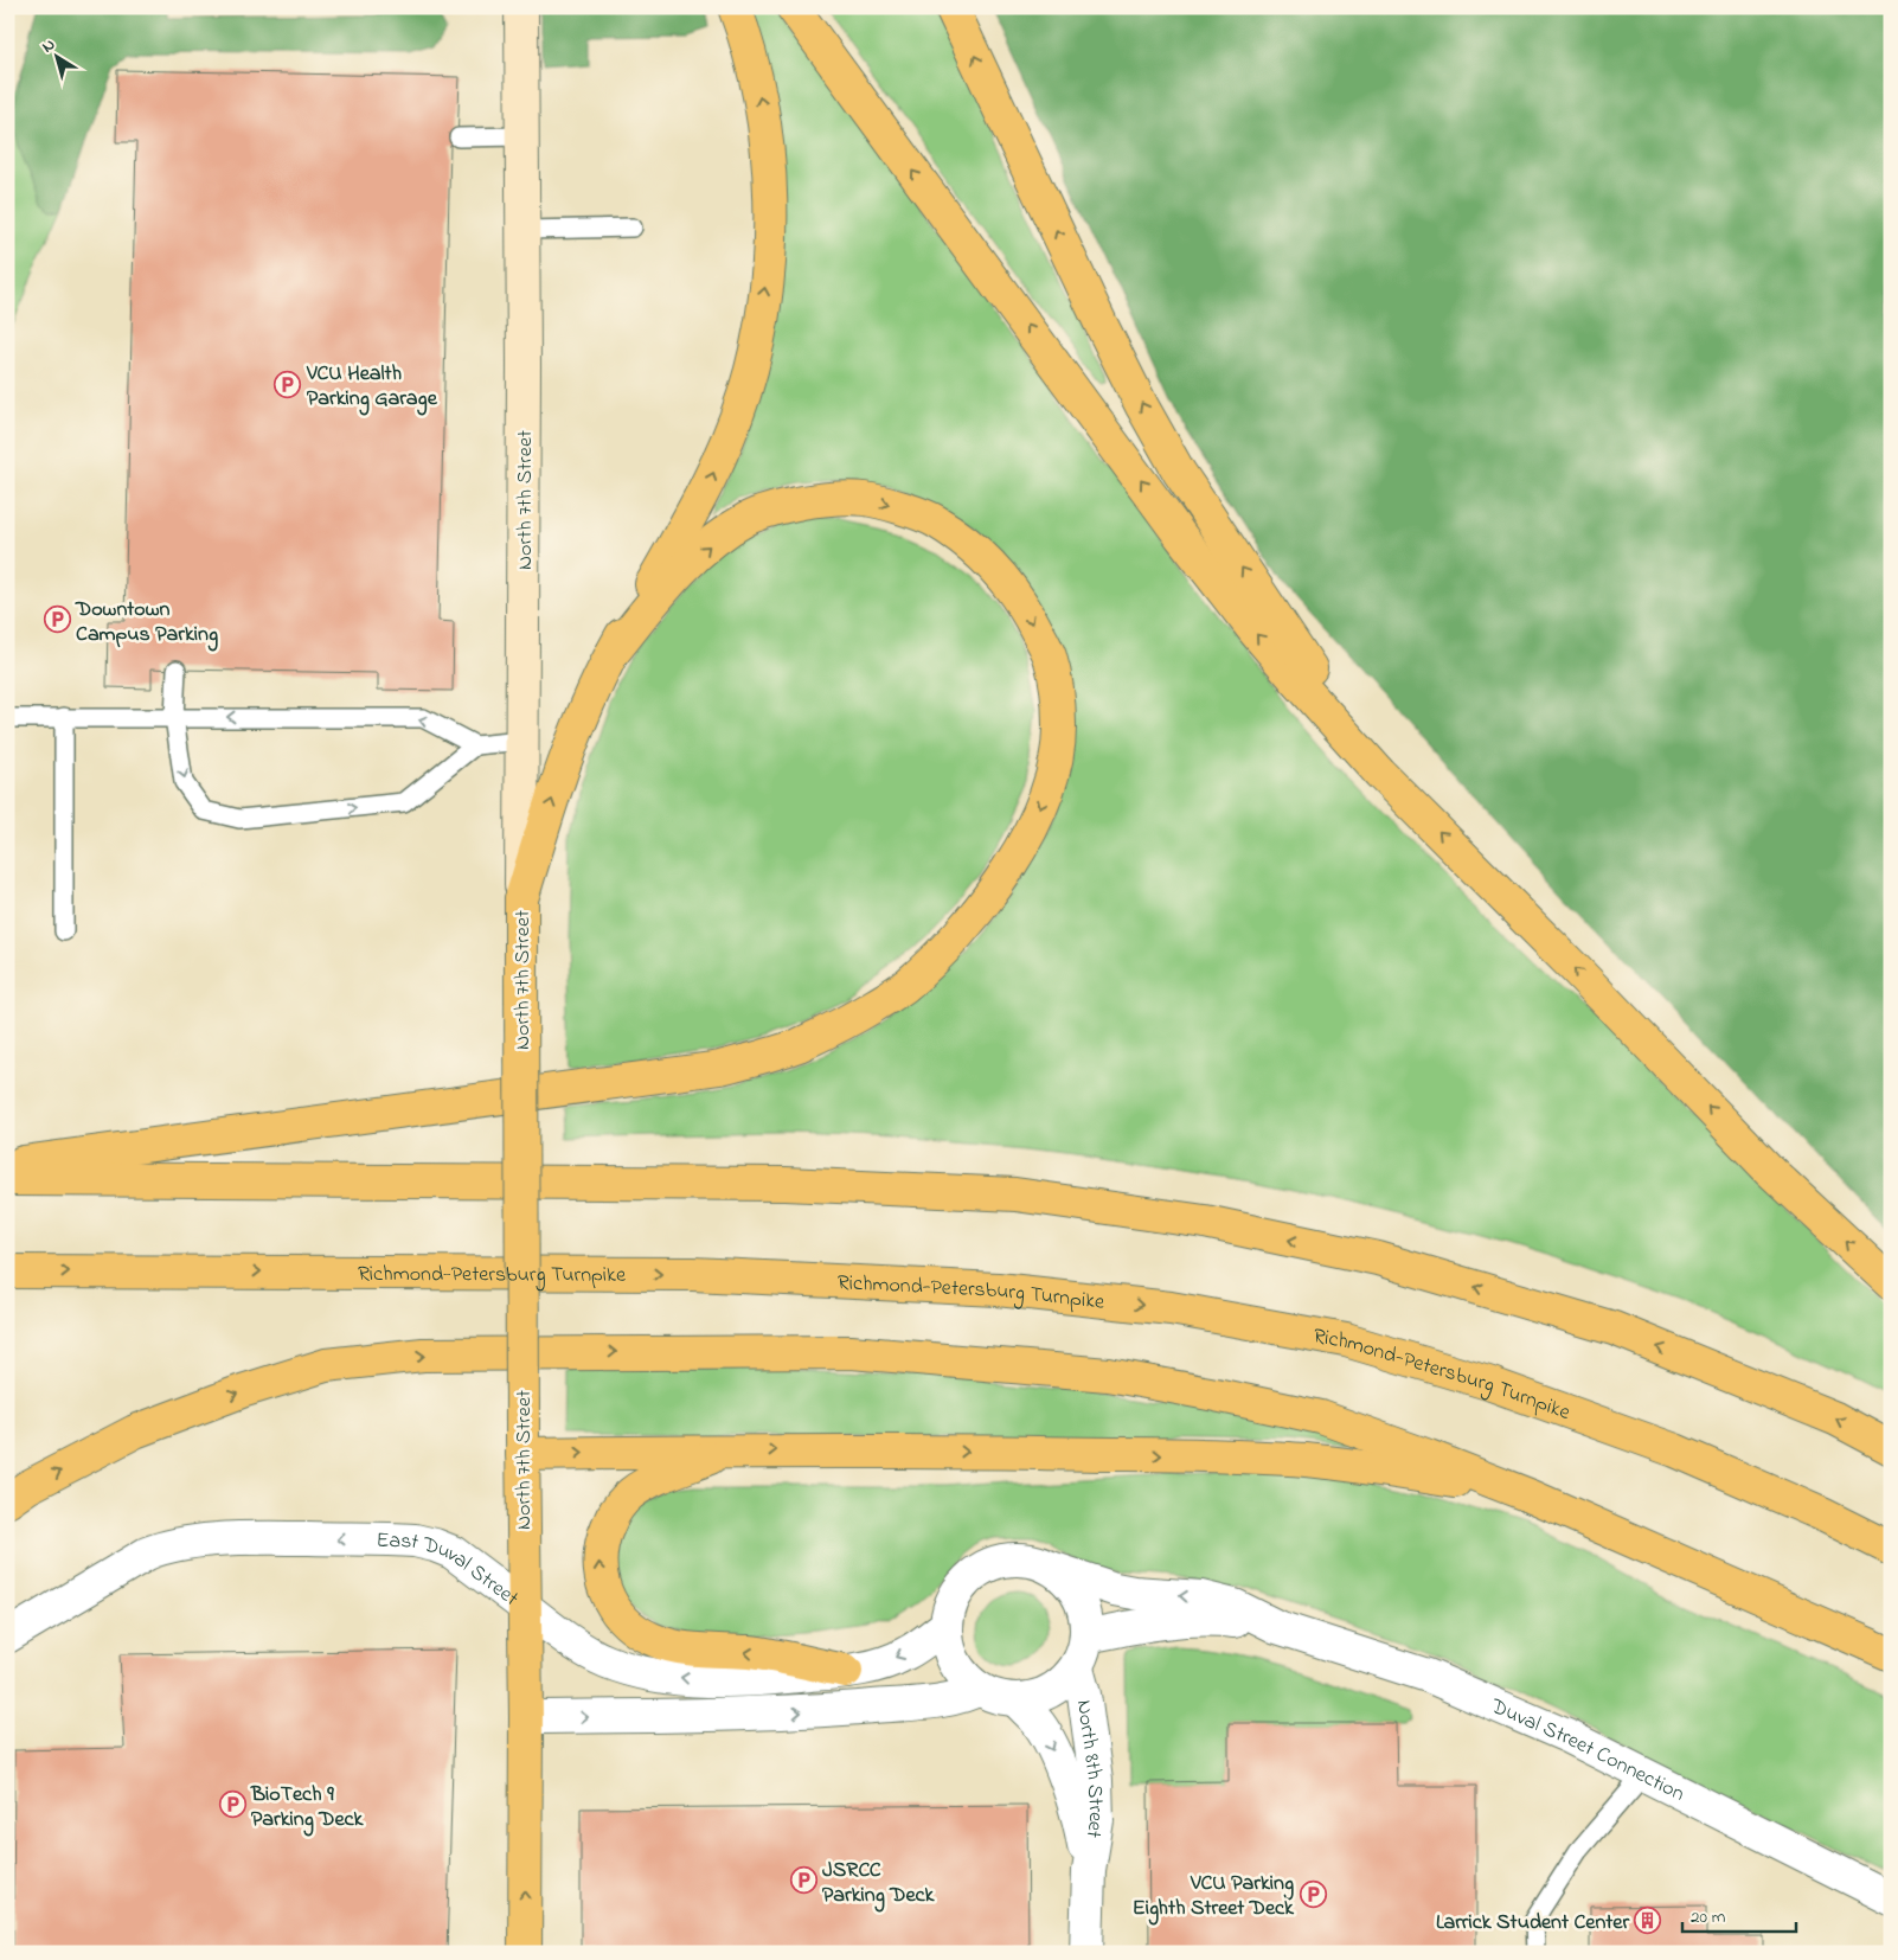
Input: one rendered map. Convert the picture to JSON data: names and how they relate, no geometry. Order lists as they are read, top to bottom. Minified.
{"streets":{"main road":["North 7th Street","Richmond-Petersburg Turnpike"],"street":["East Duval Street","Duval Street Connection","North 8th Street"]},"crossings":[["North 7th Street","East Duval Street"],["East Duval Street","Duval Street Connection"],["East Duval Street","North 8th Street"],["Duval Street Connection","North 8th Street"]],"places":{"parking":["VCU Health Parking Garage","Downtown Campus Parking","BioTech 9 Parking Deck","JSRCC Parking Deck","VCU Parking Eighth Street Deck"],"building":["Larrick Student Center"]},"scale_bar":"20 m","north":"top left"}
